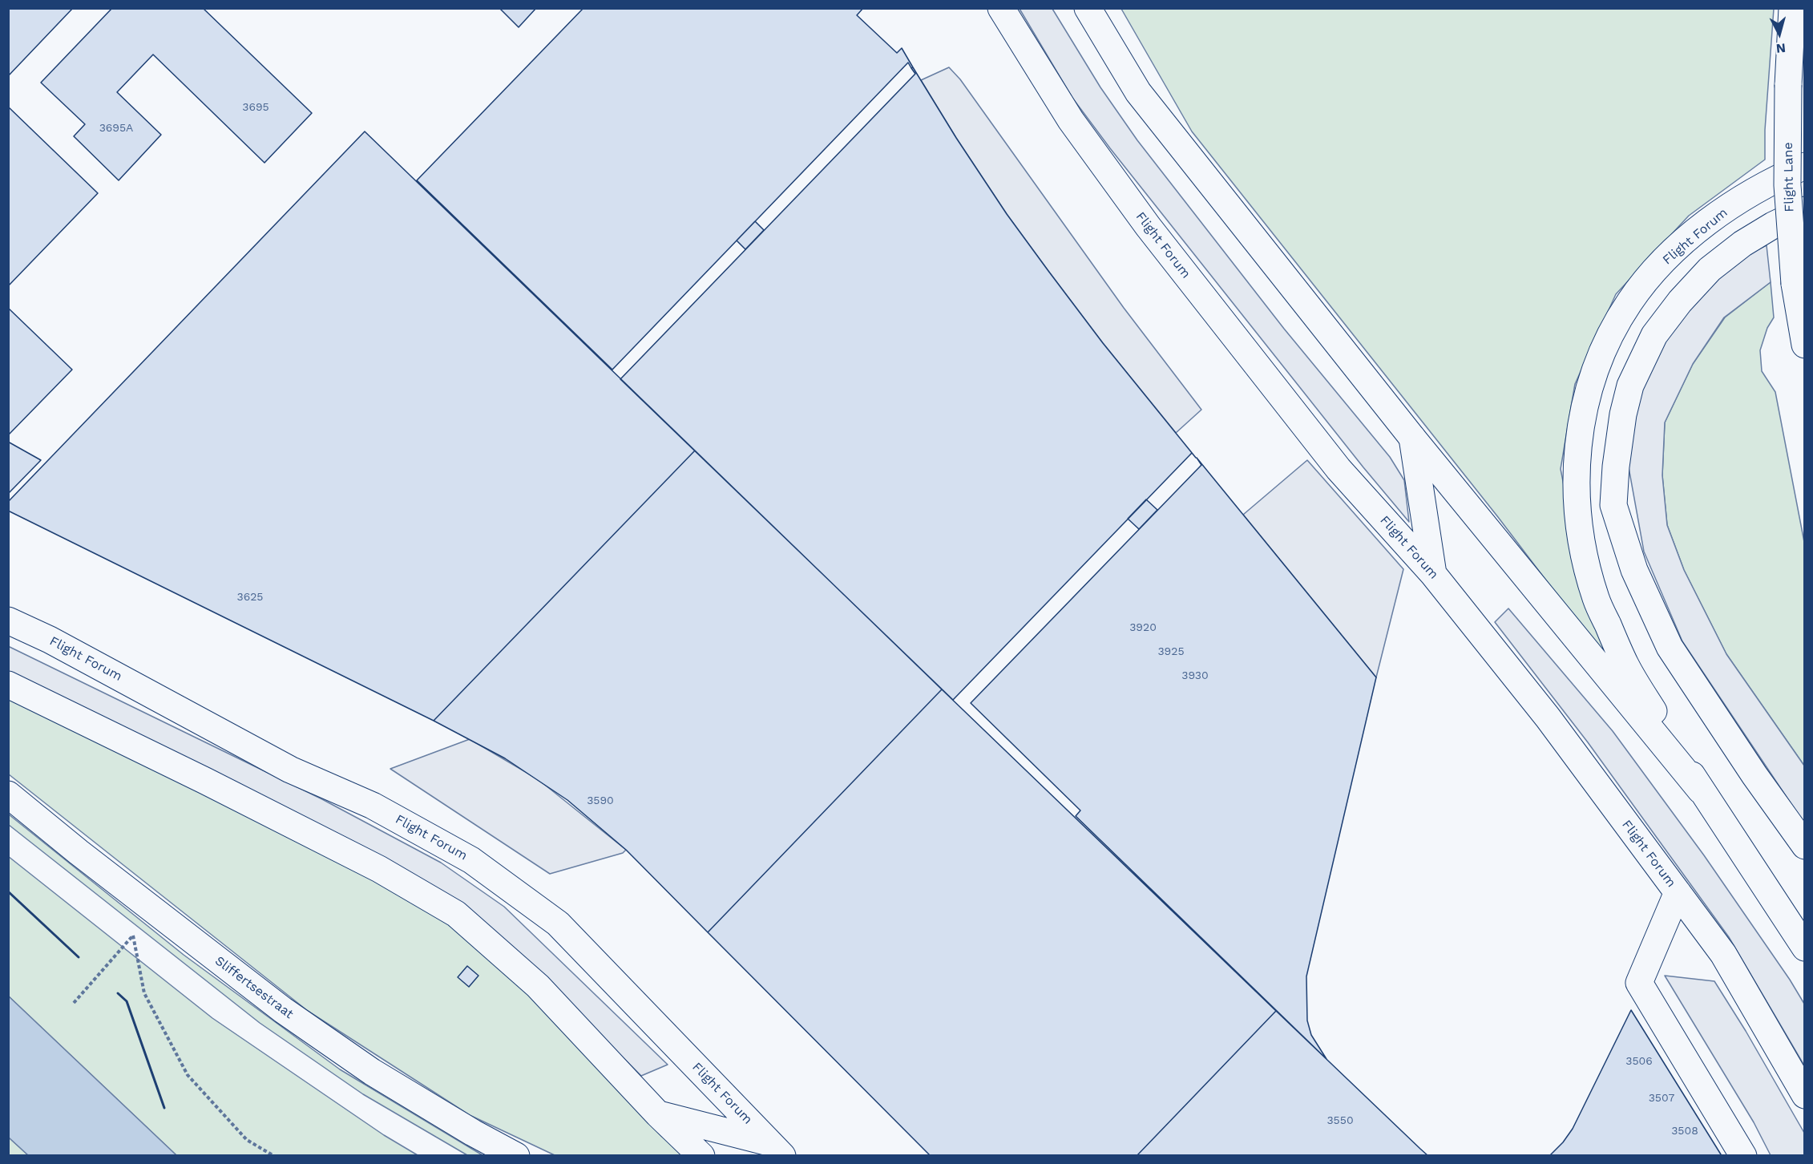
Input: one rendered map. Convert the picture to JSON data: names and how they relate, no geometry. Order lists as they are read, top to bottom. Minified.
{"streets":{"street":["Flight Lane","Flight Forum","Sliffertsestraat"]},"house_numbers":["3695","3695A","3625","3920","3925","3930","3590","3506","3507","3550","3508"],"north":"bottom"}
